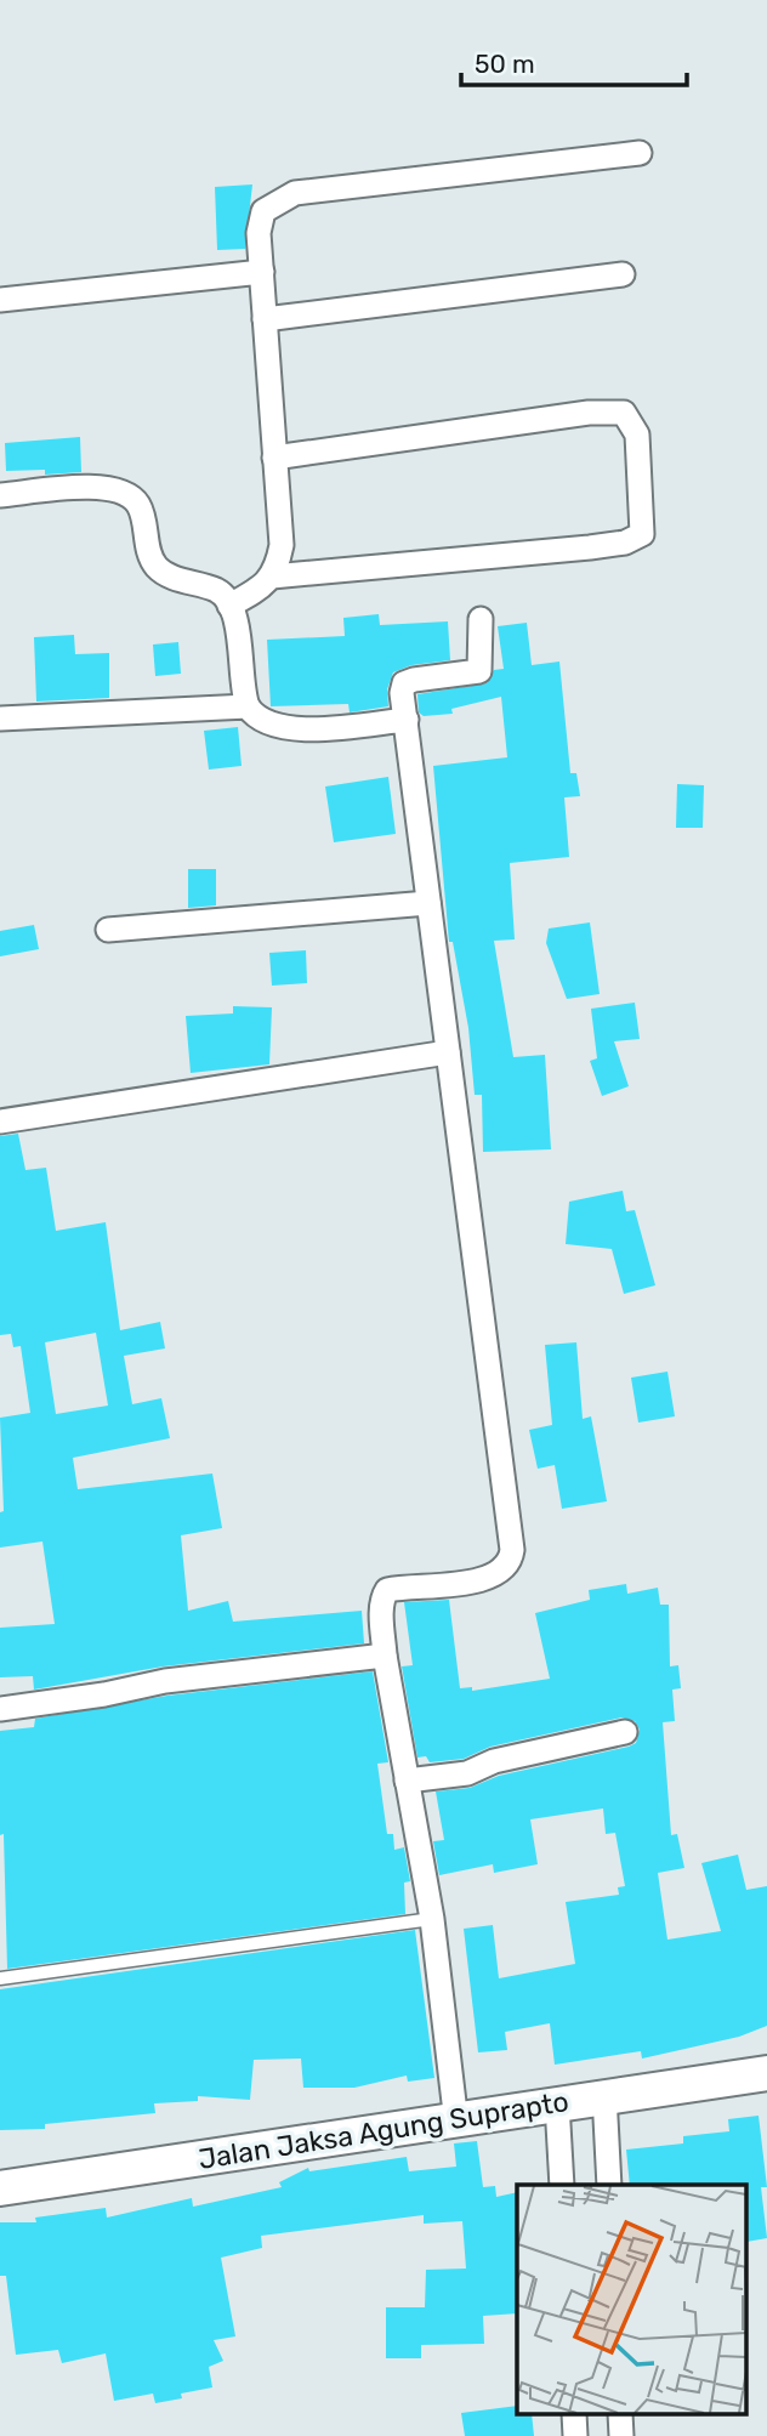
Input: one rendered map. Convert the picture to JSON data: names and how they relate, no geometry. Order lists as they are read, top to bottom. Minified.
{"streets":{"main road":["Jalan Jaksa Agung Suprapto"]},"scale_bar":"50 m"}
